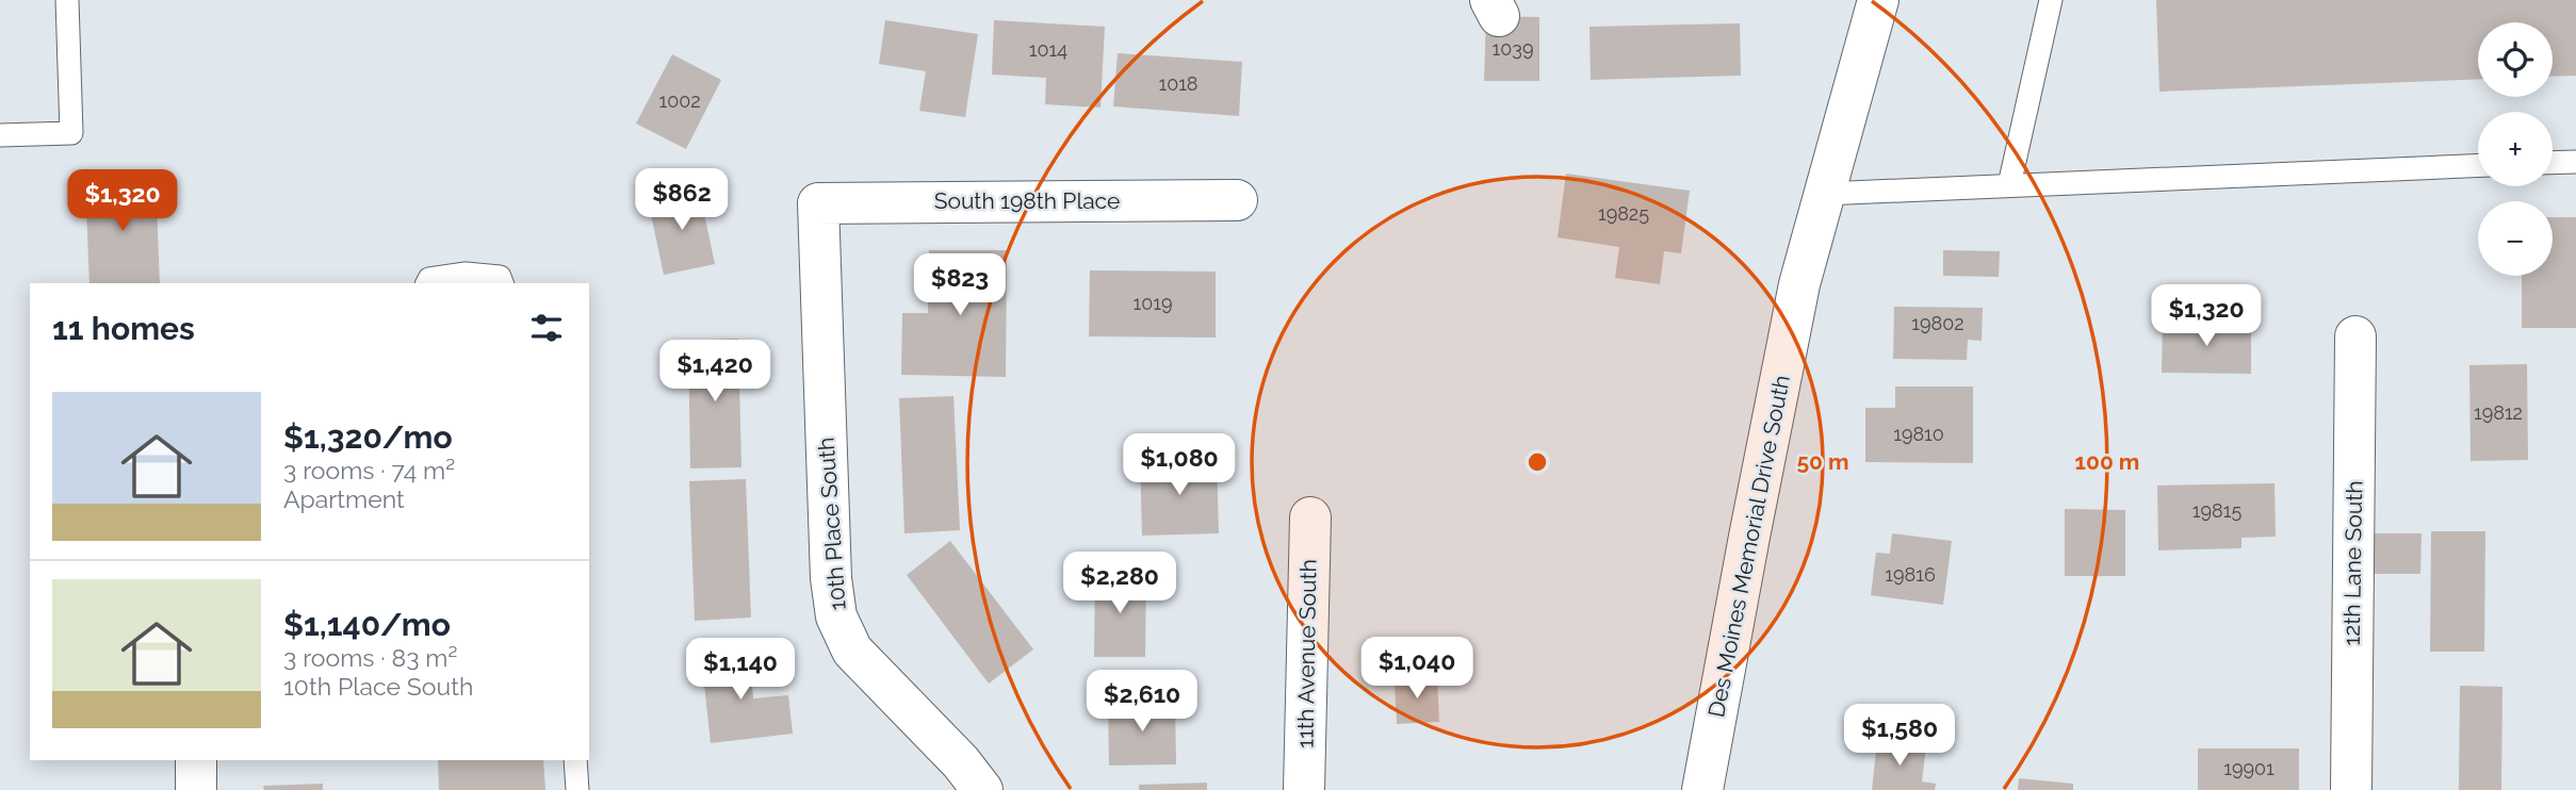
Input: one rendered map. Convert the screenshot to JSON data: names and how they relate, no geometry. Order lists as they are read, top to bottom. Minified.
{"streets":{"street":["South 198th Place","10th Place South","Des Moines Memorial Drive South","12th Lane South","11th Avenue South"]},"crossings":[["South 198th Place","10th Place South"]],"house_numbers":["1039","1014","1018","1002","19825","1019","19802","19812","19810","19815","19816","19901"],"page":{"map_buttons":["+","−"],"price":["$862","$1,320","$823","$1,320","$1,420","$1,080","$2,280","$1,040","$1,140","$2,610","$1,580"],"heading":"11 homes","list":[{"name":"$1,320/mo","note":"3 rooms · 74 m² · Apartment"},{"name":"$1,140/mo","note":"3 rooms · 83 m² · 10th Place South"}]},"rings":["50 m","100 m"]}
